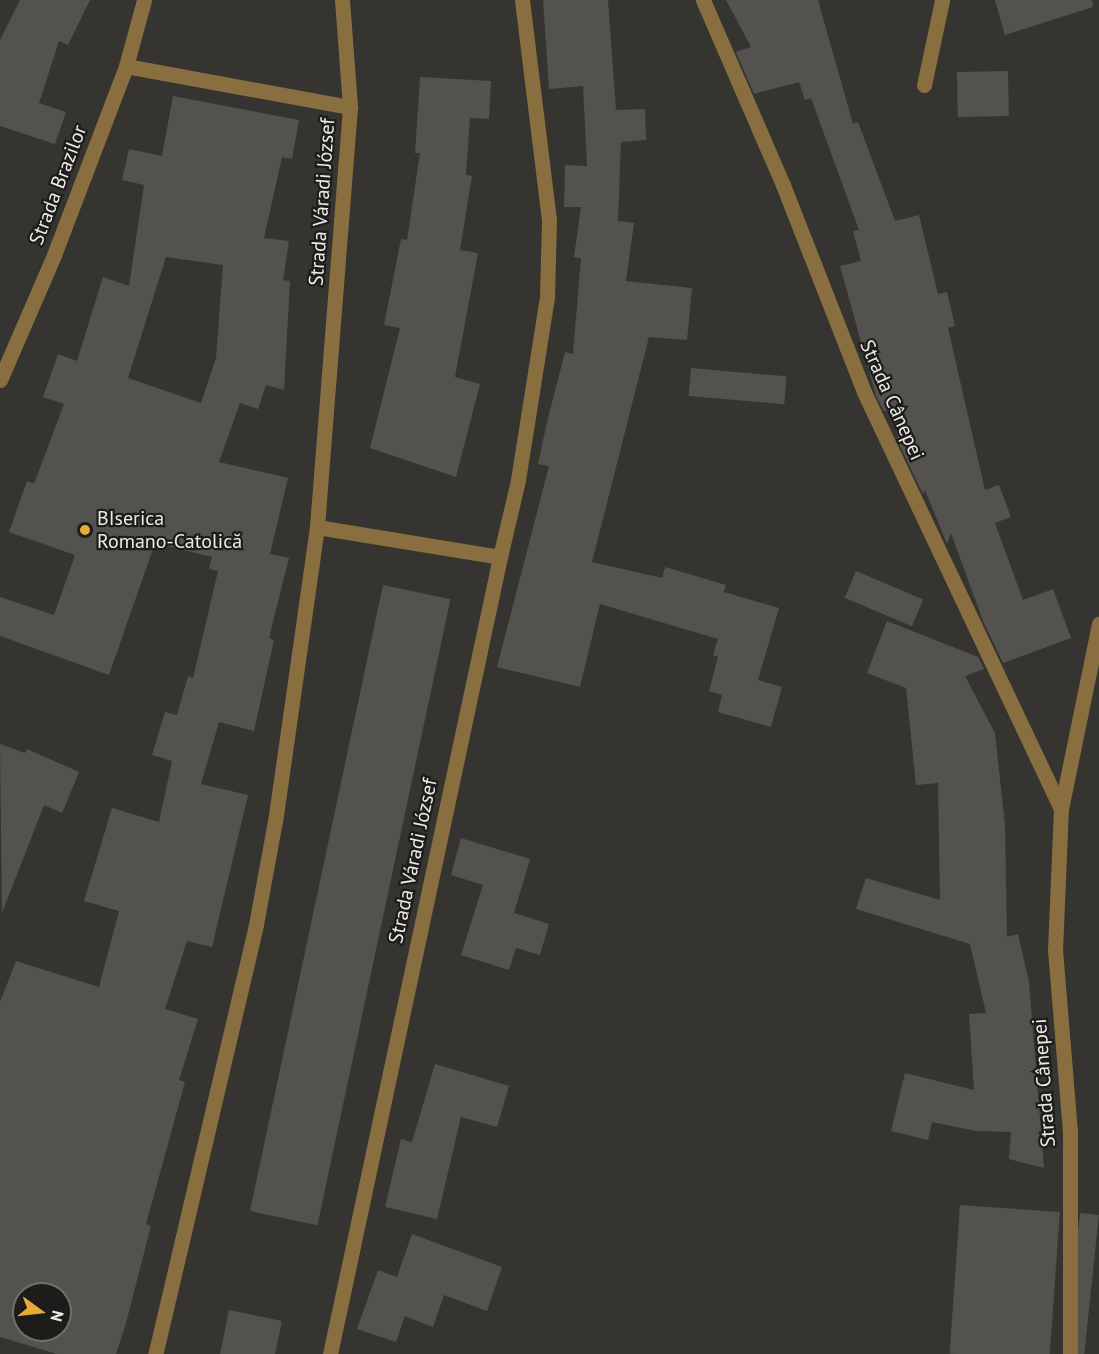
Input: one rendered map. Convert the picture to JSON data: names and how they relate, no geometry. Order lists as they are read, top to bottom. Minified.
{"streets":{"street":["Strada Brazilor","Strada Váradi József","Strada Cânepei"]},"crossings":[["Strada Brazilor","Strada Váradi József"]],"places":["BIserica Romano-Catolică"],"north":"right"}
